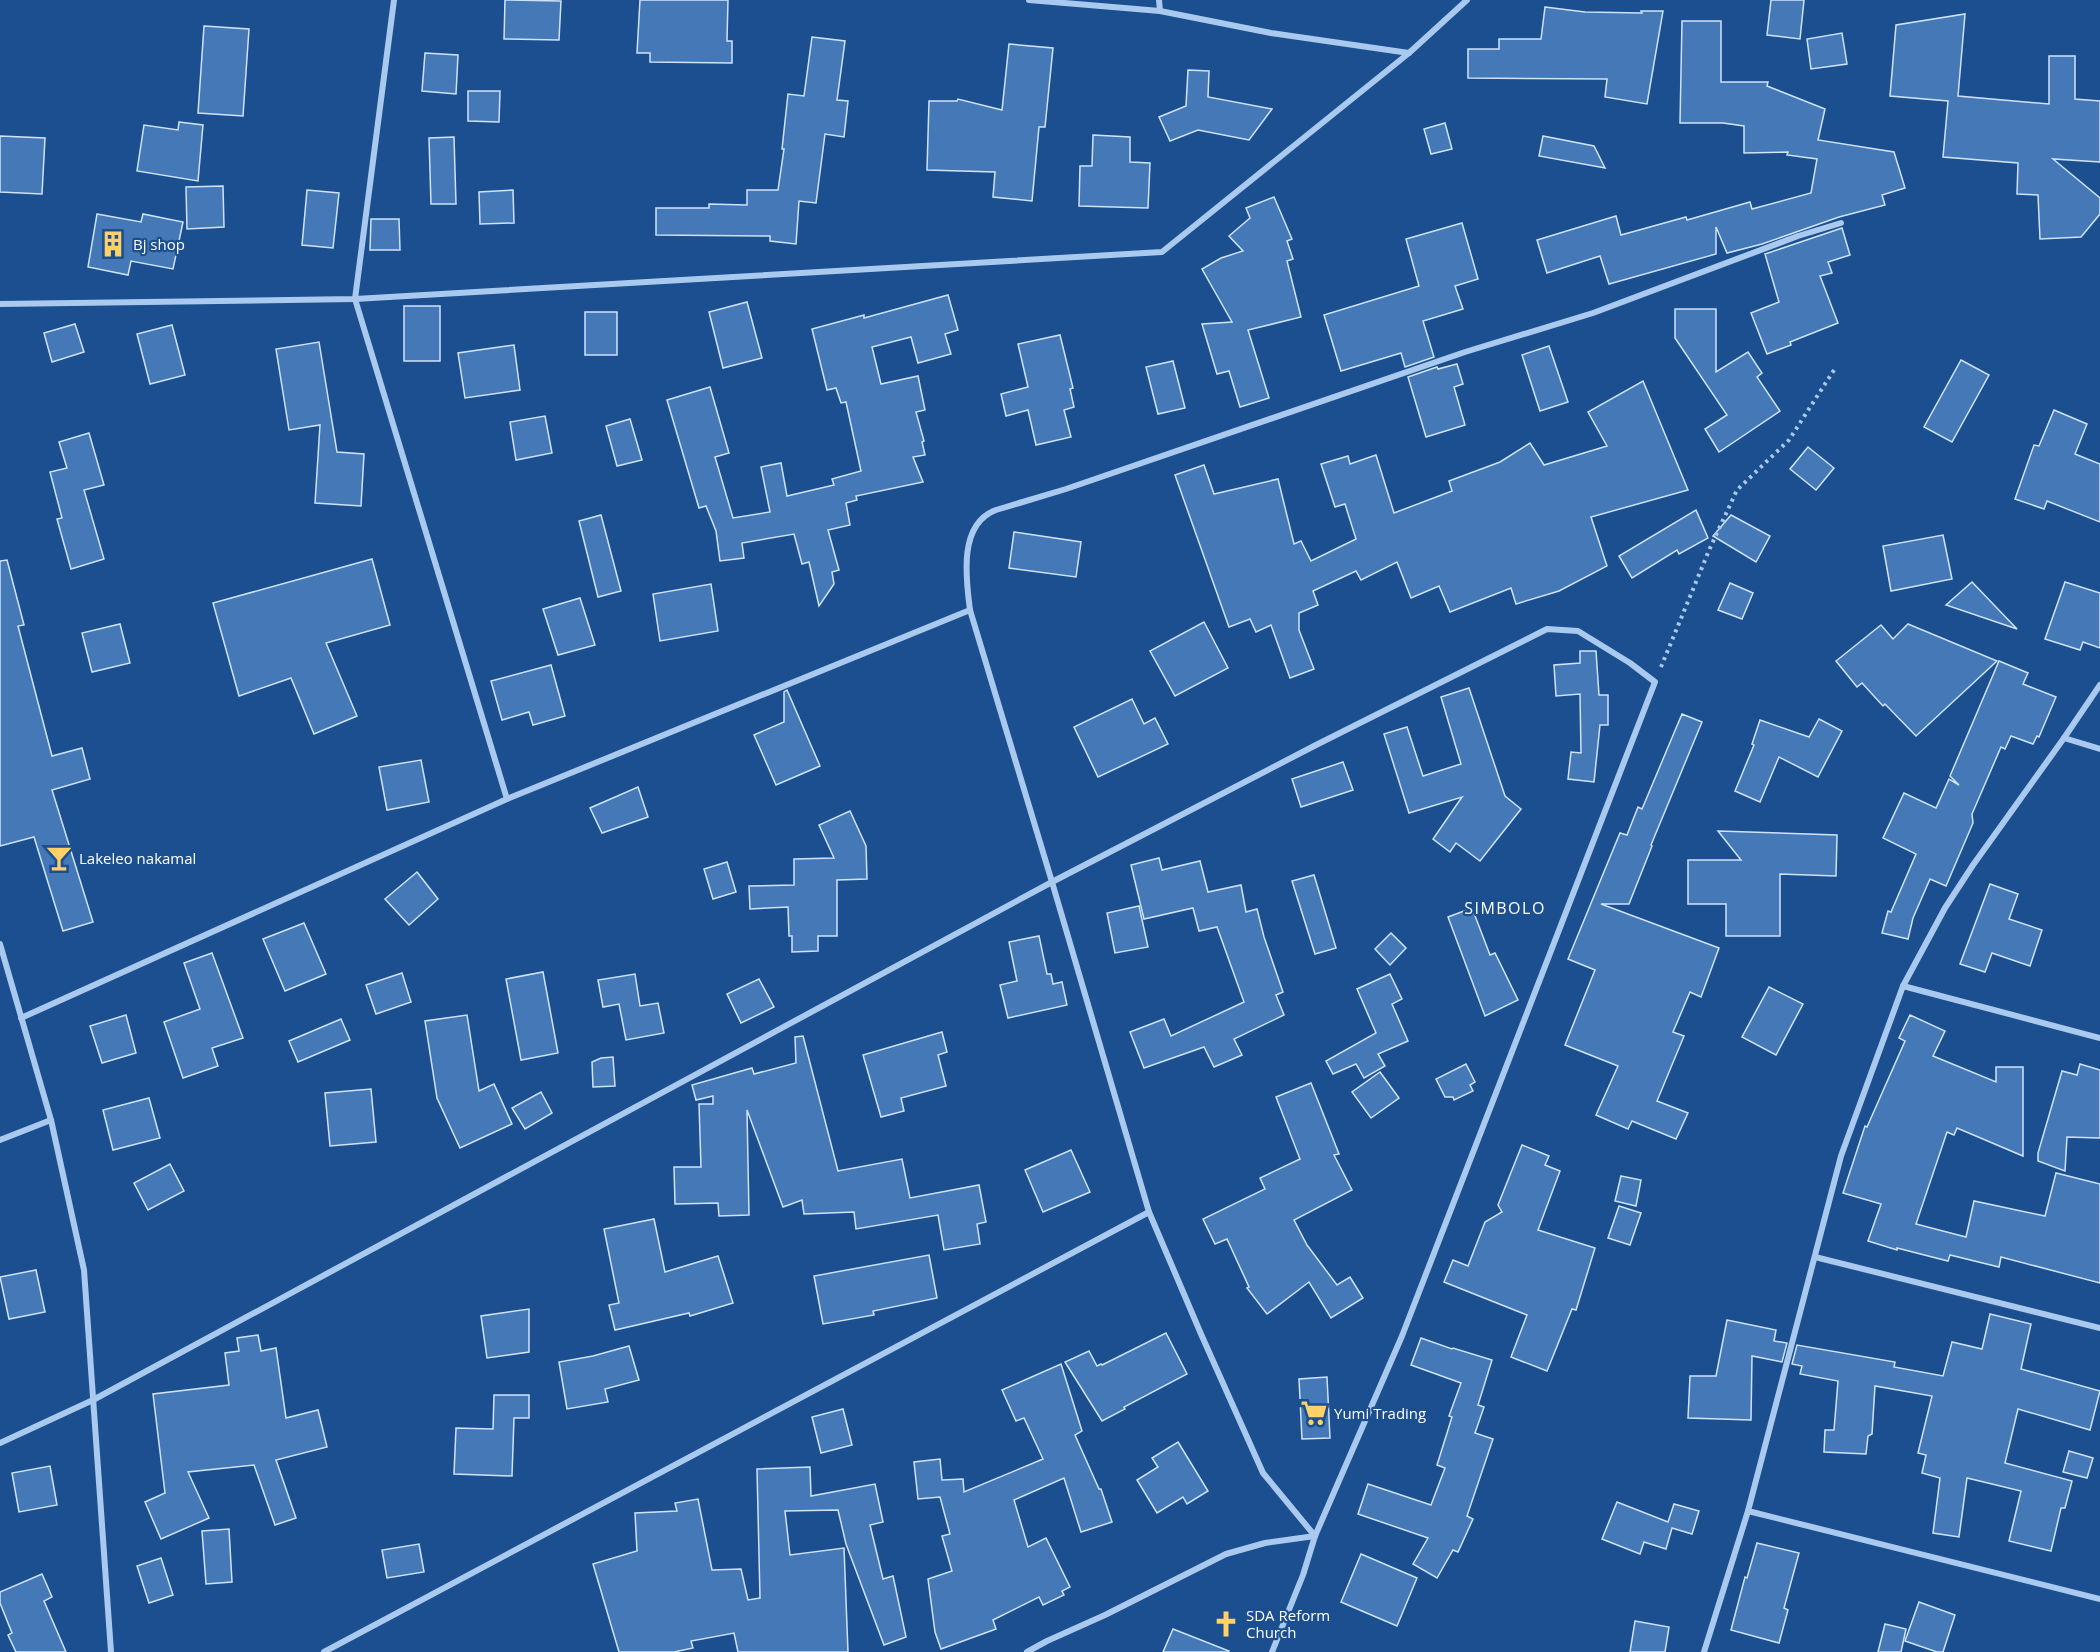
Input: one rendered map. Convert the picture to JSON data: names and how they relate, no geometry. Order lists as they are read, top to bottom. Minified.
{"districts":["SIMBOLO"],"places":{"building":["Bj shop"],"bar":["Lakeleo nakamal"],"supermarket":["Yumi Trading"],"church":["SDA Reform Church"]}}
